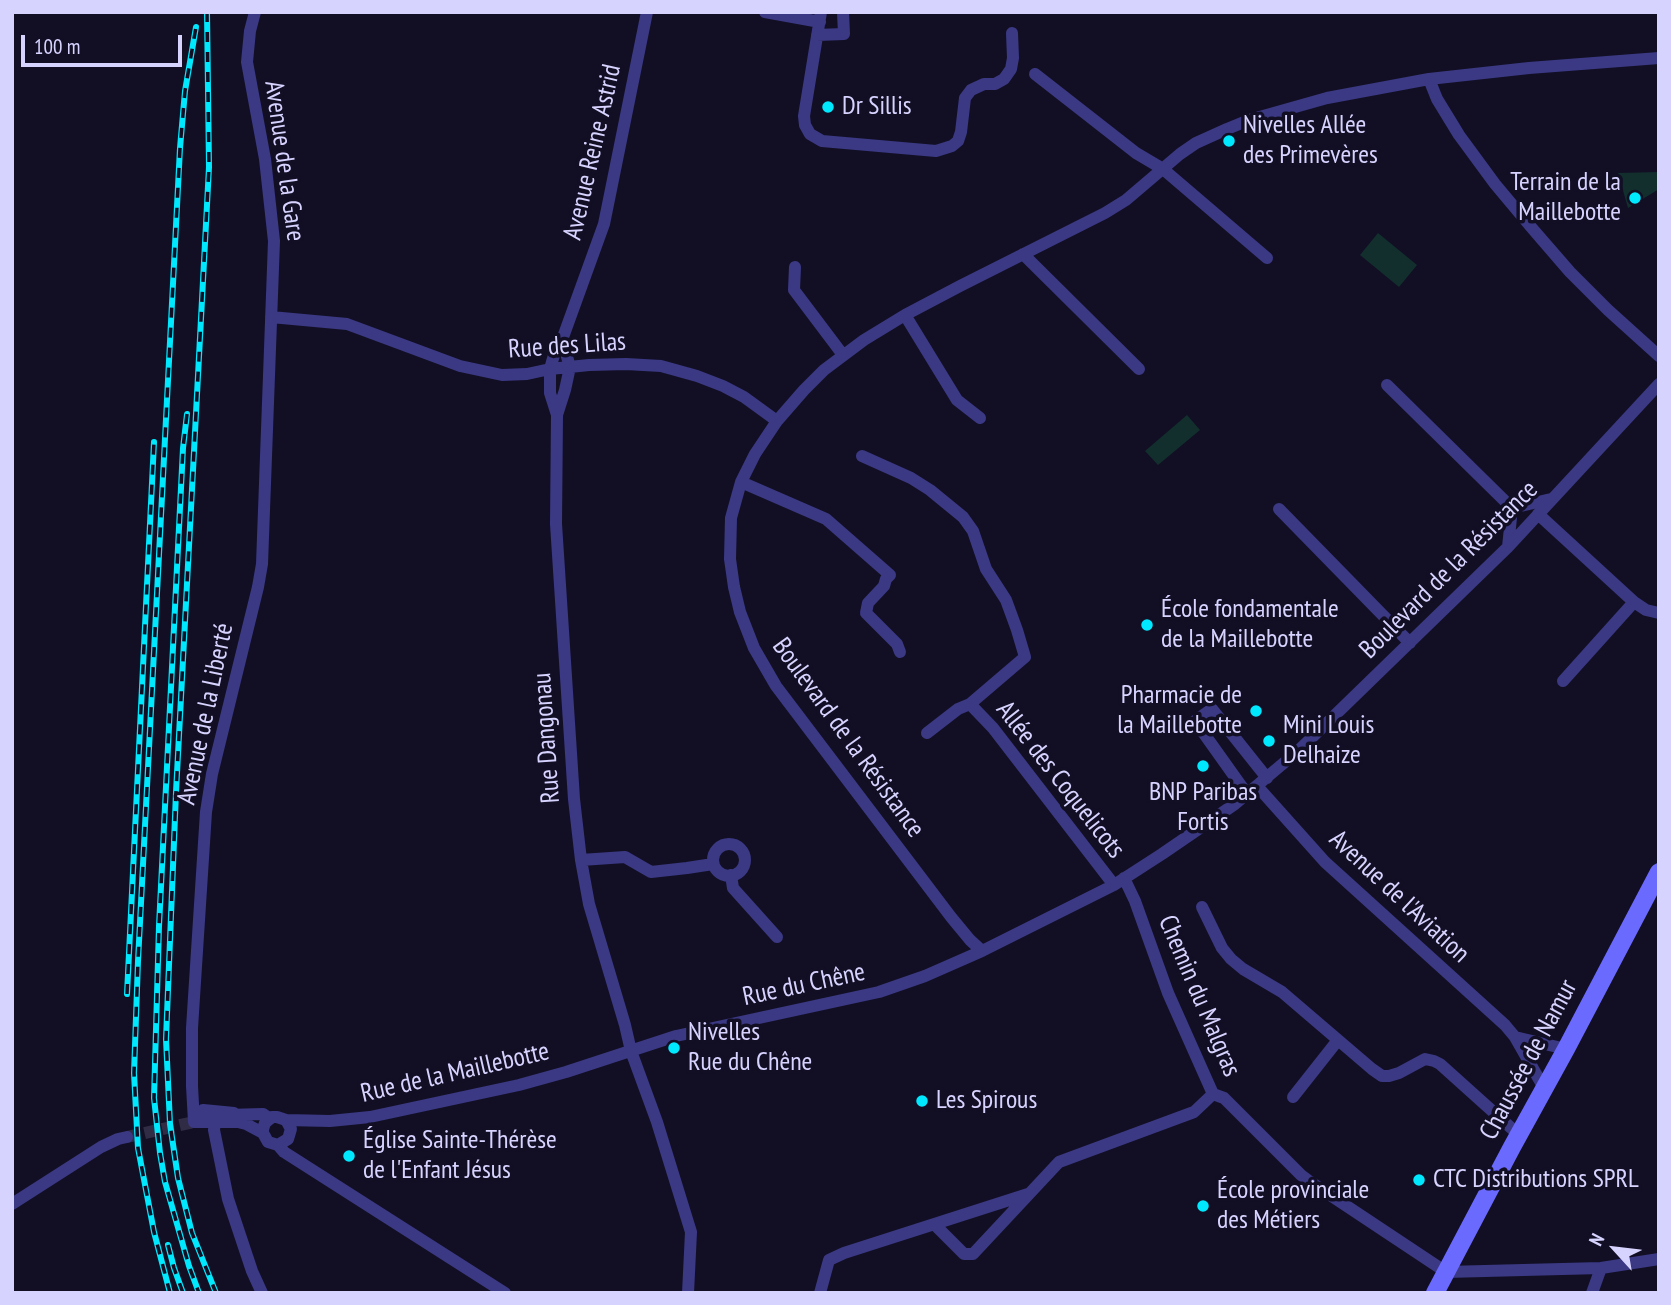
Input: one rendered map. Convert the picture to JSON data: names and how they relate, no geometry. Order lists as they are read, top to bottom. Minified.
{"streets":{"street":["Avenue Reine Astrid","Avenue de la Gare","Rue des Lilas","Boulevard de la Résistance","Avenue de la Liberté","Rue Dangonau","Allée des Coquelicots","Avenue de l'Aviation","Rue du Chêne","Chemin du Malgras","Chaussée de Namur","Rue de la Maillebotte"]},"crossings":[["Avenue Reine Astrid","Rue des Lilas"],["Avenue Reine Astrid","Rue Dangonau"],["Avenue de la Gare","Rue des Lilas"],["Avenue de la Gare","Avenue de la Liberté"],["Rue des Lilas","Boulevard de la Résistance"],["Rue des Lilas","Avenue de la Liberté"],["Rue des Lilas","Rue Dangonau"],["Boulevard de la Résistance","Allée des Coquelicots"],["Boulevard de la Résistance","Avenue de l'Aviation"],["Boulevard de la Résistance","Rue du Chêne"],["Boulevard de la Résistance","Chemin du Malgras"],["Rue Dangonau","Rue du Chêne"],["Rue Dangonau","Rue de la Maillebotte"],["Allée des Coquelicots","Chemin du Malgras"],["Avenue de l'Aviation","Chaussée de Namur"],["Rue du Chêne","Rue de la Maillebotte"],["Chemin du Malgras","Chaussée de Namur"]],"places":["Dr Sillis","Nivelles Allée des Primevères","Terrain de la Maillebotte","École fondamentale de la Maillebotte","Pharmacie de la Maillebotte","Mini Louis Delhaize","BNP Paribas Fortis","Nivelles Rue du Chêne","Les Spirous","Église Sainte-Thérèse de l'Enfant Jésus","CTC Distributions SPRL","École provinciale des Métiers"],"scale_bar":"100 m","north":"top left"}
